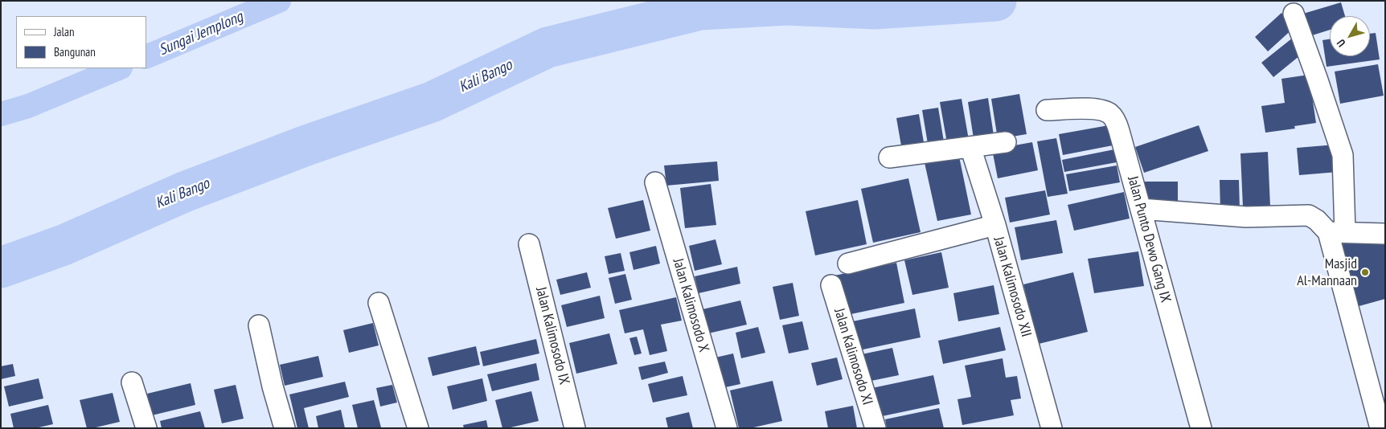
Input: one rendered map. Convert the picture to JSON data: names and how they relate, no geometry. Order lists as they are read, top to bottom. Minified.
{"streets":{"street":["Jalan Punto Dewo Gang IX","Jalan Kalimosodo XII","Jalan Kalimosodo X","Jalan Kalimosodo IX","Jalan Kalimosodo XI"]},"water":["Sungai Jemplong","Kali Bango"],"places":["Masjid Al-Mannaan"],"legend":["Jalan","Bangunan"],"north":"bottom left"}
